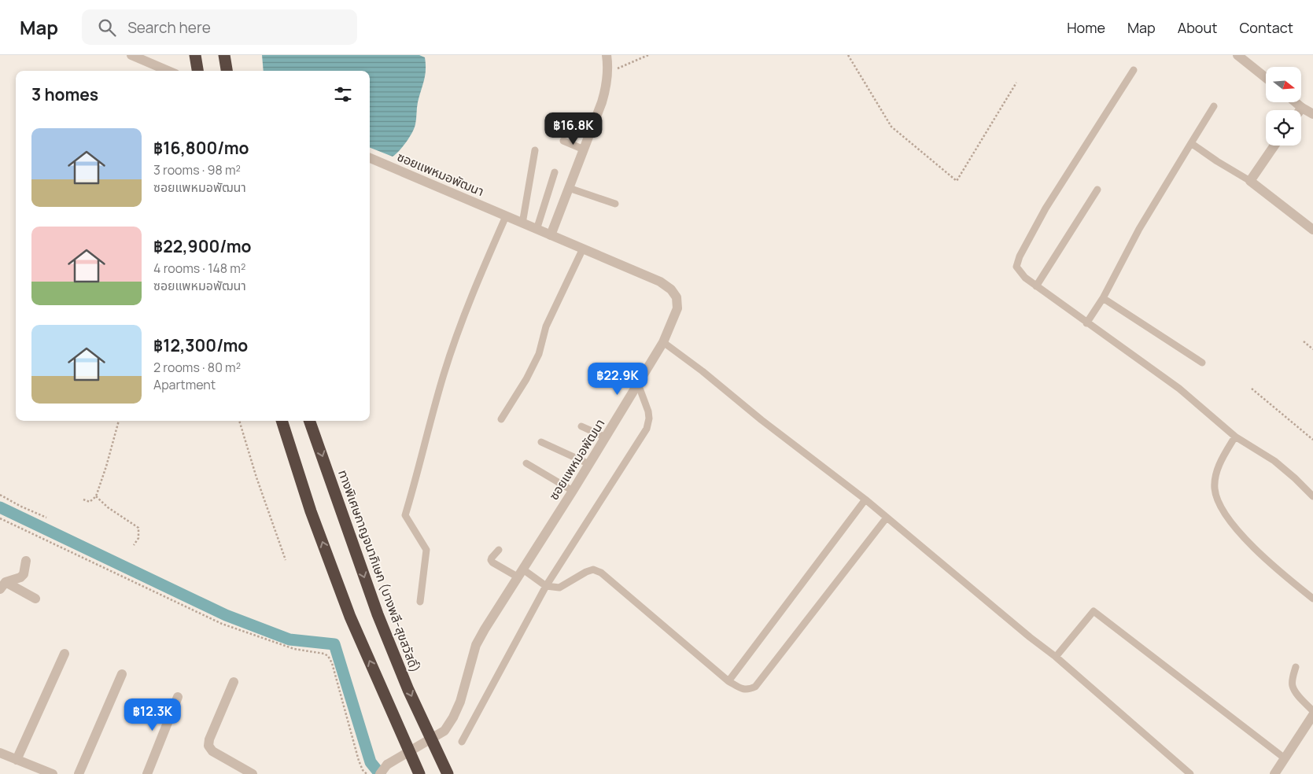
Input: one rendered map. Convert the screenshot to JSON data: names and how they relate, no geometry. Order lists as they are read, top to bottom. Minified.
{"streets":{"highway":["ทางพิเศษกาญจนาภิเษก (บางพลี-สุขสวัสดิ์)"],"street":["ซอยแพหมอพัฒนา"]},"north":"right","page":{"header":"Map","search":"Search here","nav":["Home","Map","About","Contact"],"heading":"3 homes","price":["฿16.8K","฿22.9K","฿12.3K"],"list":[{"name":"฿16,800/mo","note":"3 rooms · 98 m² · ซอยแพหมอพัฒนา"},{"name":"฿22,900/mo","note":"4 rooms · 148 m² · ซอยแพหมอพัฒนา"},{"name":"฿12,300/mo","note":"2 rooms · 80 m² · Apartment"}]}}
